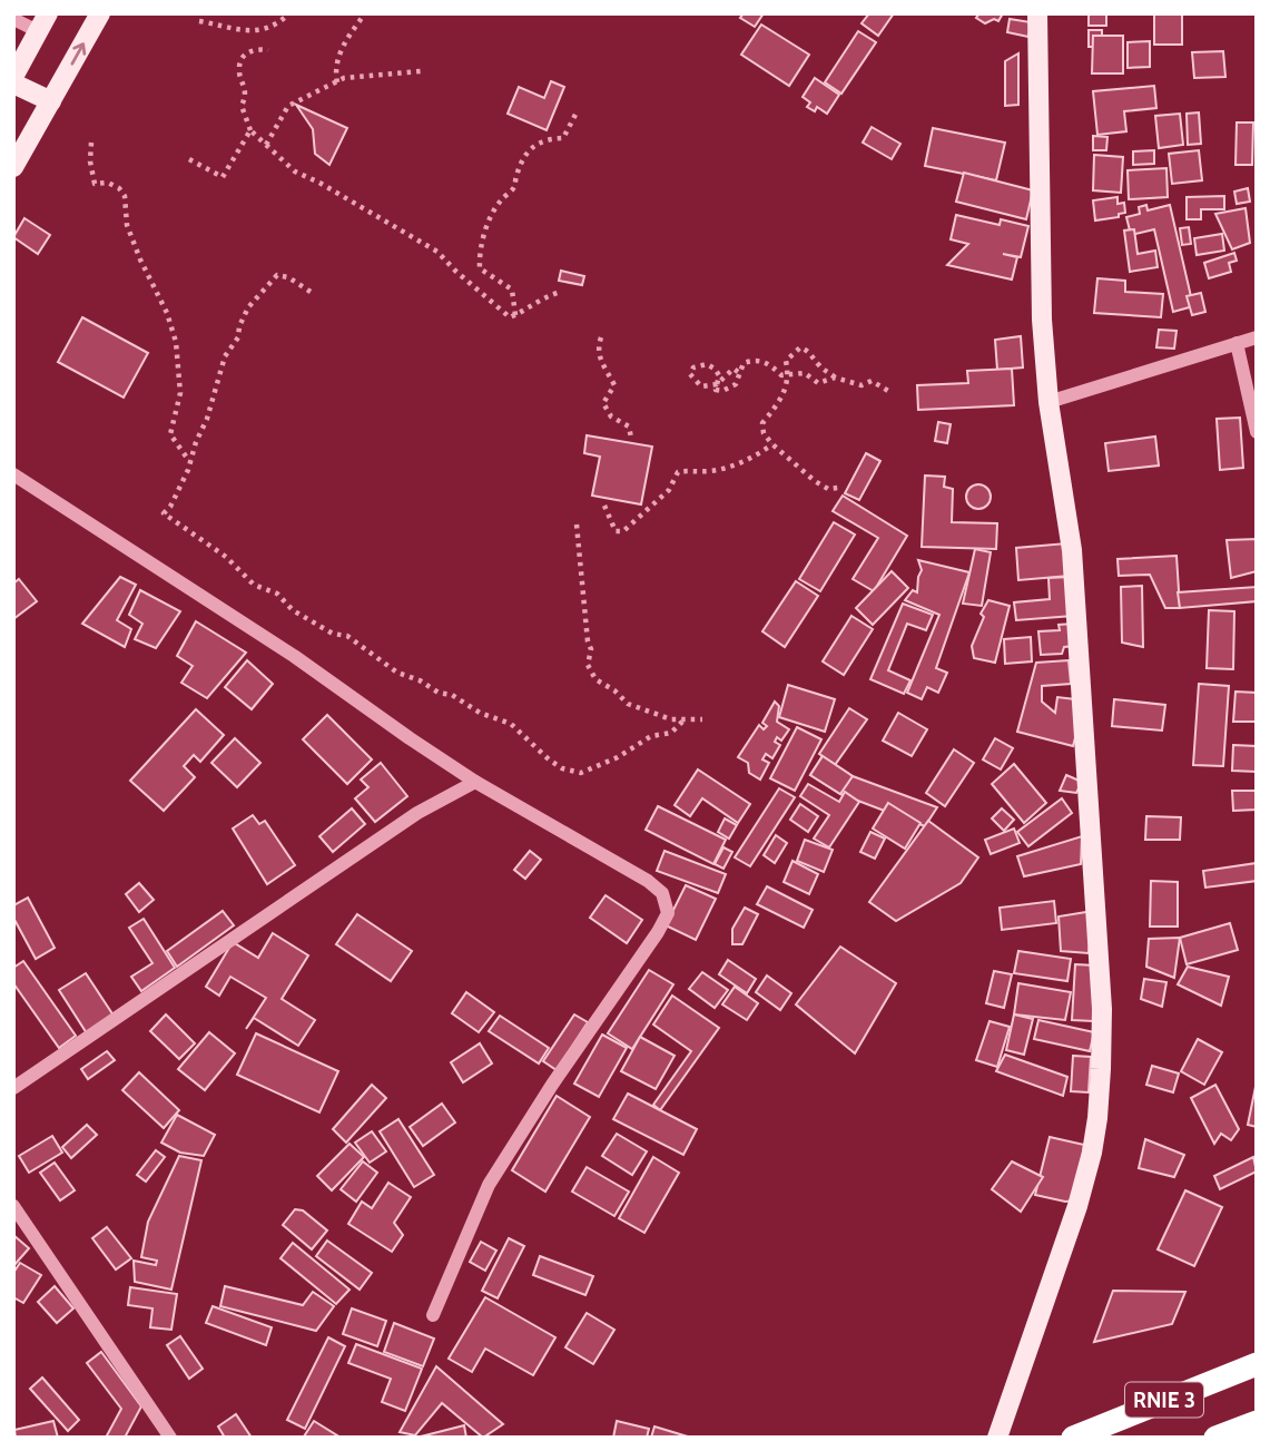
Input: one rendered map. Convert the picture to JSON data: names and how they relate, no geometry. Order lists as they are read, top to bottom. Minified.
{"streets":{"highway":["RNIE 3"]}}
